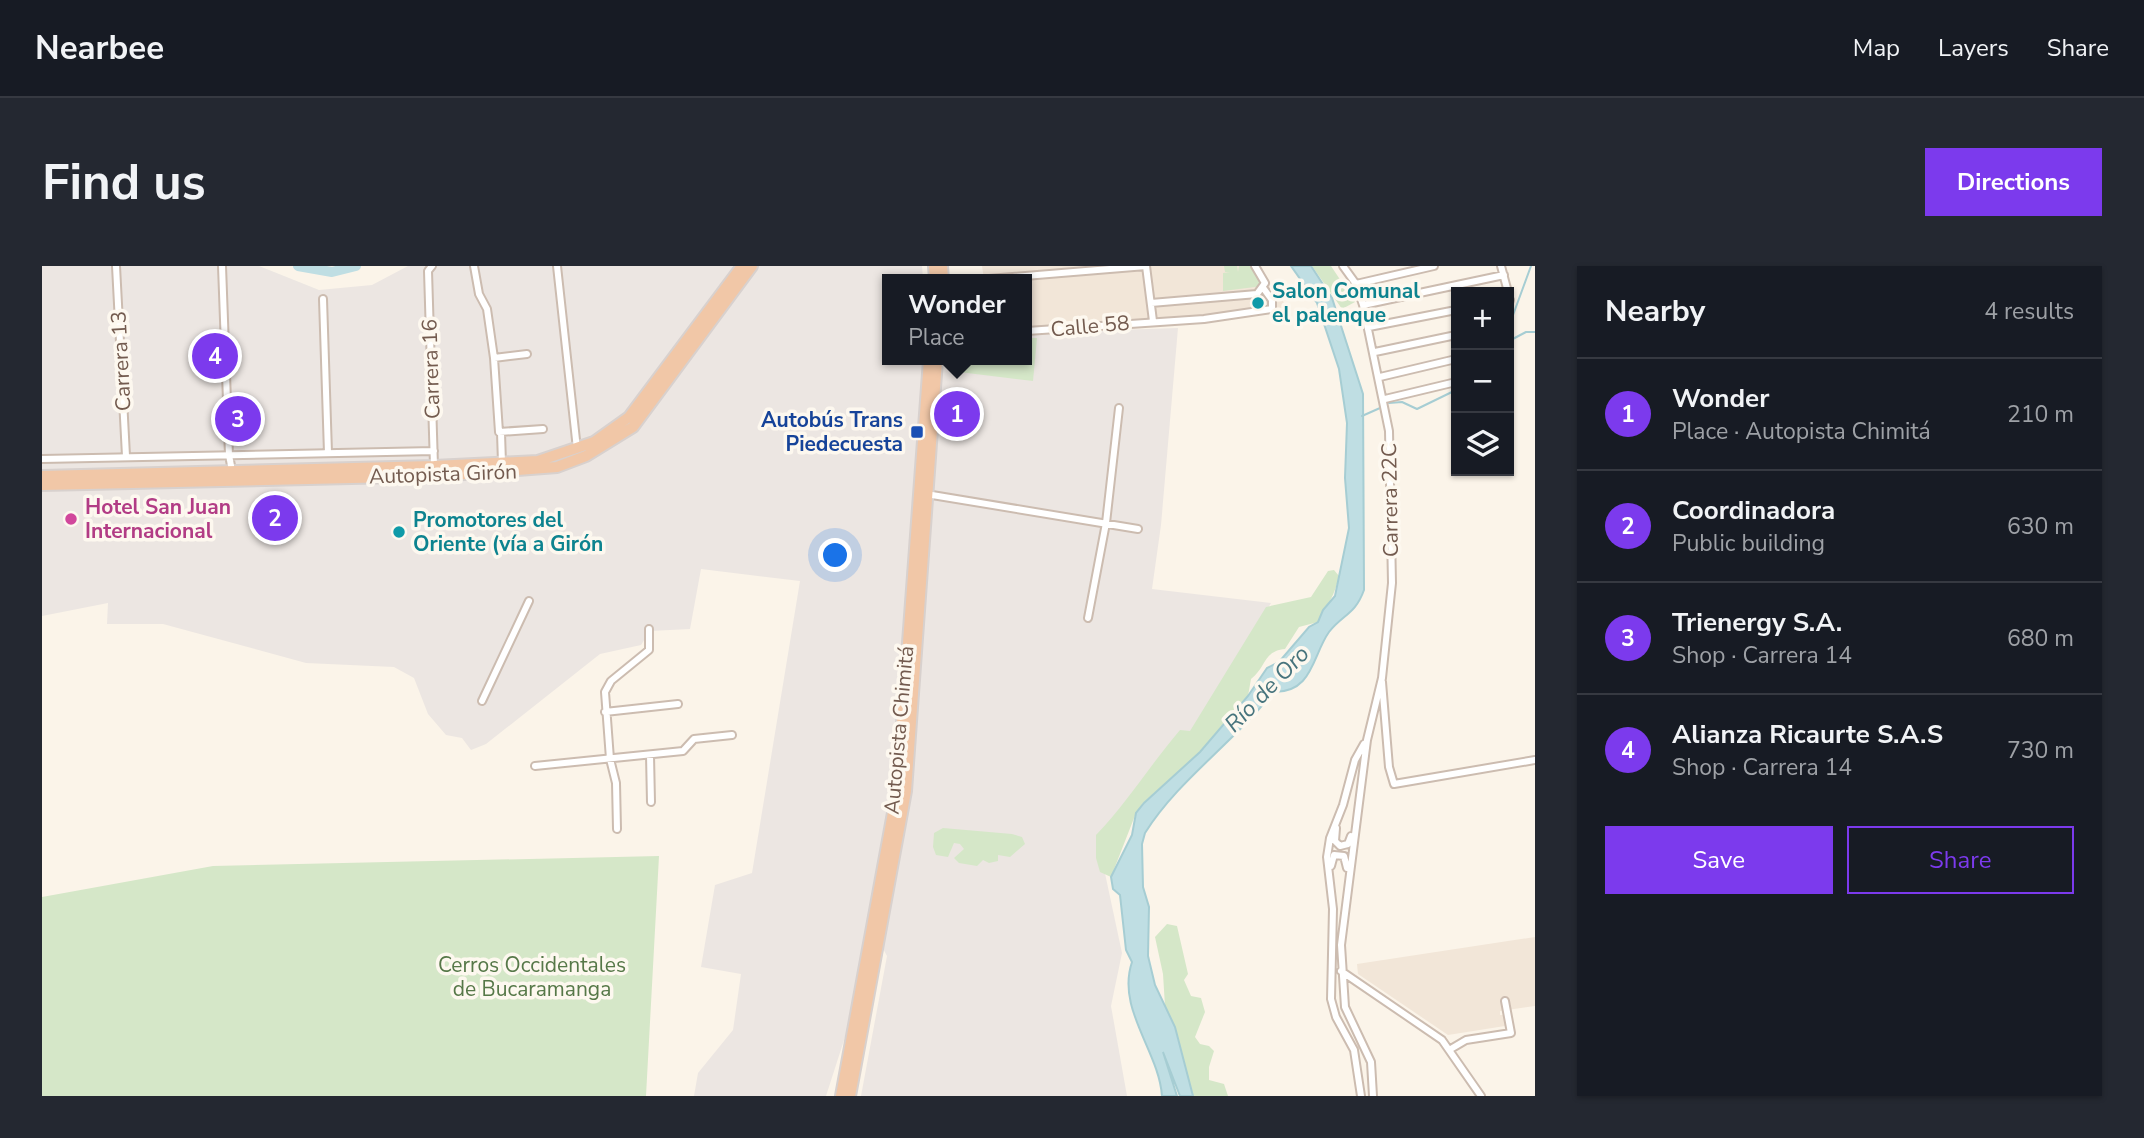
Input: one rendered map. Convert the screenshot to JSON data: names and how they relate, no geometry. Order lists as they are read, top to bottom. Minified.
{"streets":{"highway":["Autopista Girón","Autopista Chimitá"],"street":["Calle 58","Carrera 13","Carrera 16","Carrera 22C"]},"crossings":[["Carrera 16","Autopista Girón"]],"water":["Río de Oro"],"parks":["Cerros Occidentales de Bucaramanga"],"places":{"other":["Salon Comunal el palenque","Hotel San Juan Internacional","Promotores del Oriente (vía a Girón"],"transit":["Autobús Trans Piedecuesta"]},"page":{"header":"Nearbee","nav":["Map","Layers","Share"],"buttons":["Directions",["Save","Share"]],"title":"Find us","heading":["Nearby","4 results"],"popup":["Wonder","Place"],"map_buttons":["+","−"],"pins":["4","1","3","2"],"list":[{"mark":"1","name":"Wonder","note":"Place · Autopista Chimitá","value":"210 m"},{"mark":"2","name":"Coordinadora","note":"Public building","value":"630 m"},{"mark":"3","name":"Trienergy S.A.","note":"Shop · Carrera 14","value":"680 m"},{"mark":"4","name":"Alianza Ricaurte S.A.S","note":"Shop · Carrera 14","value":"730 m"}]}}
